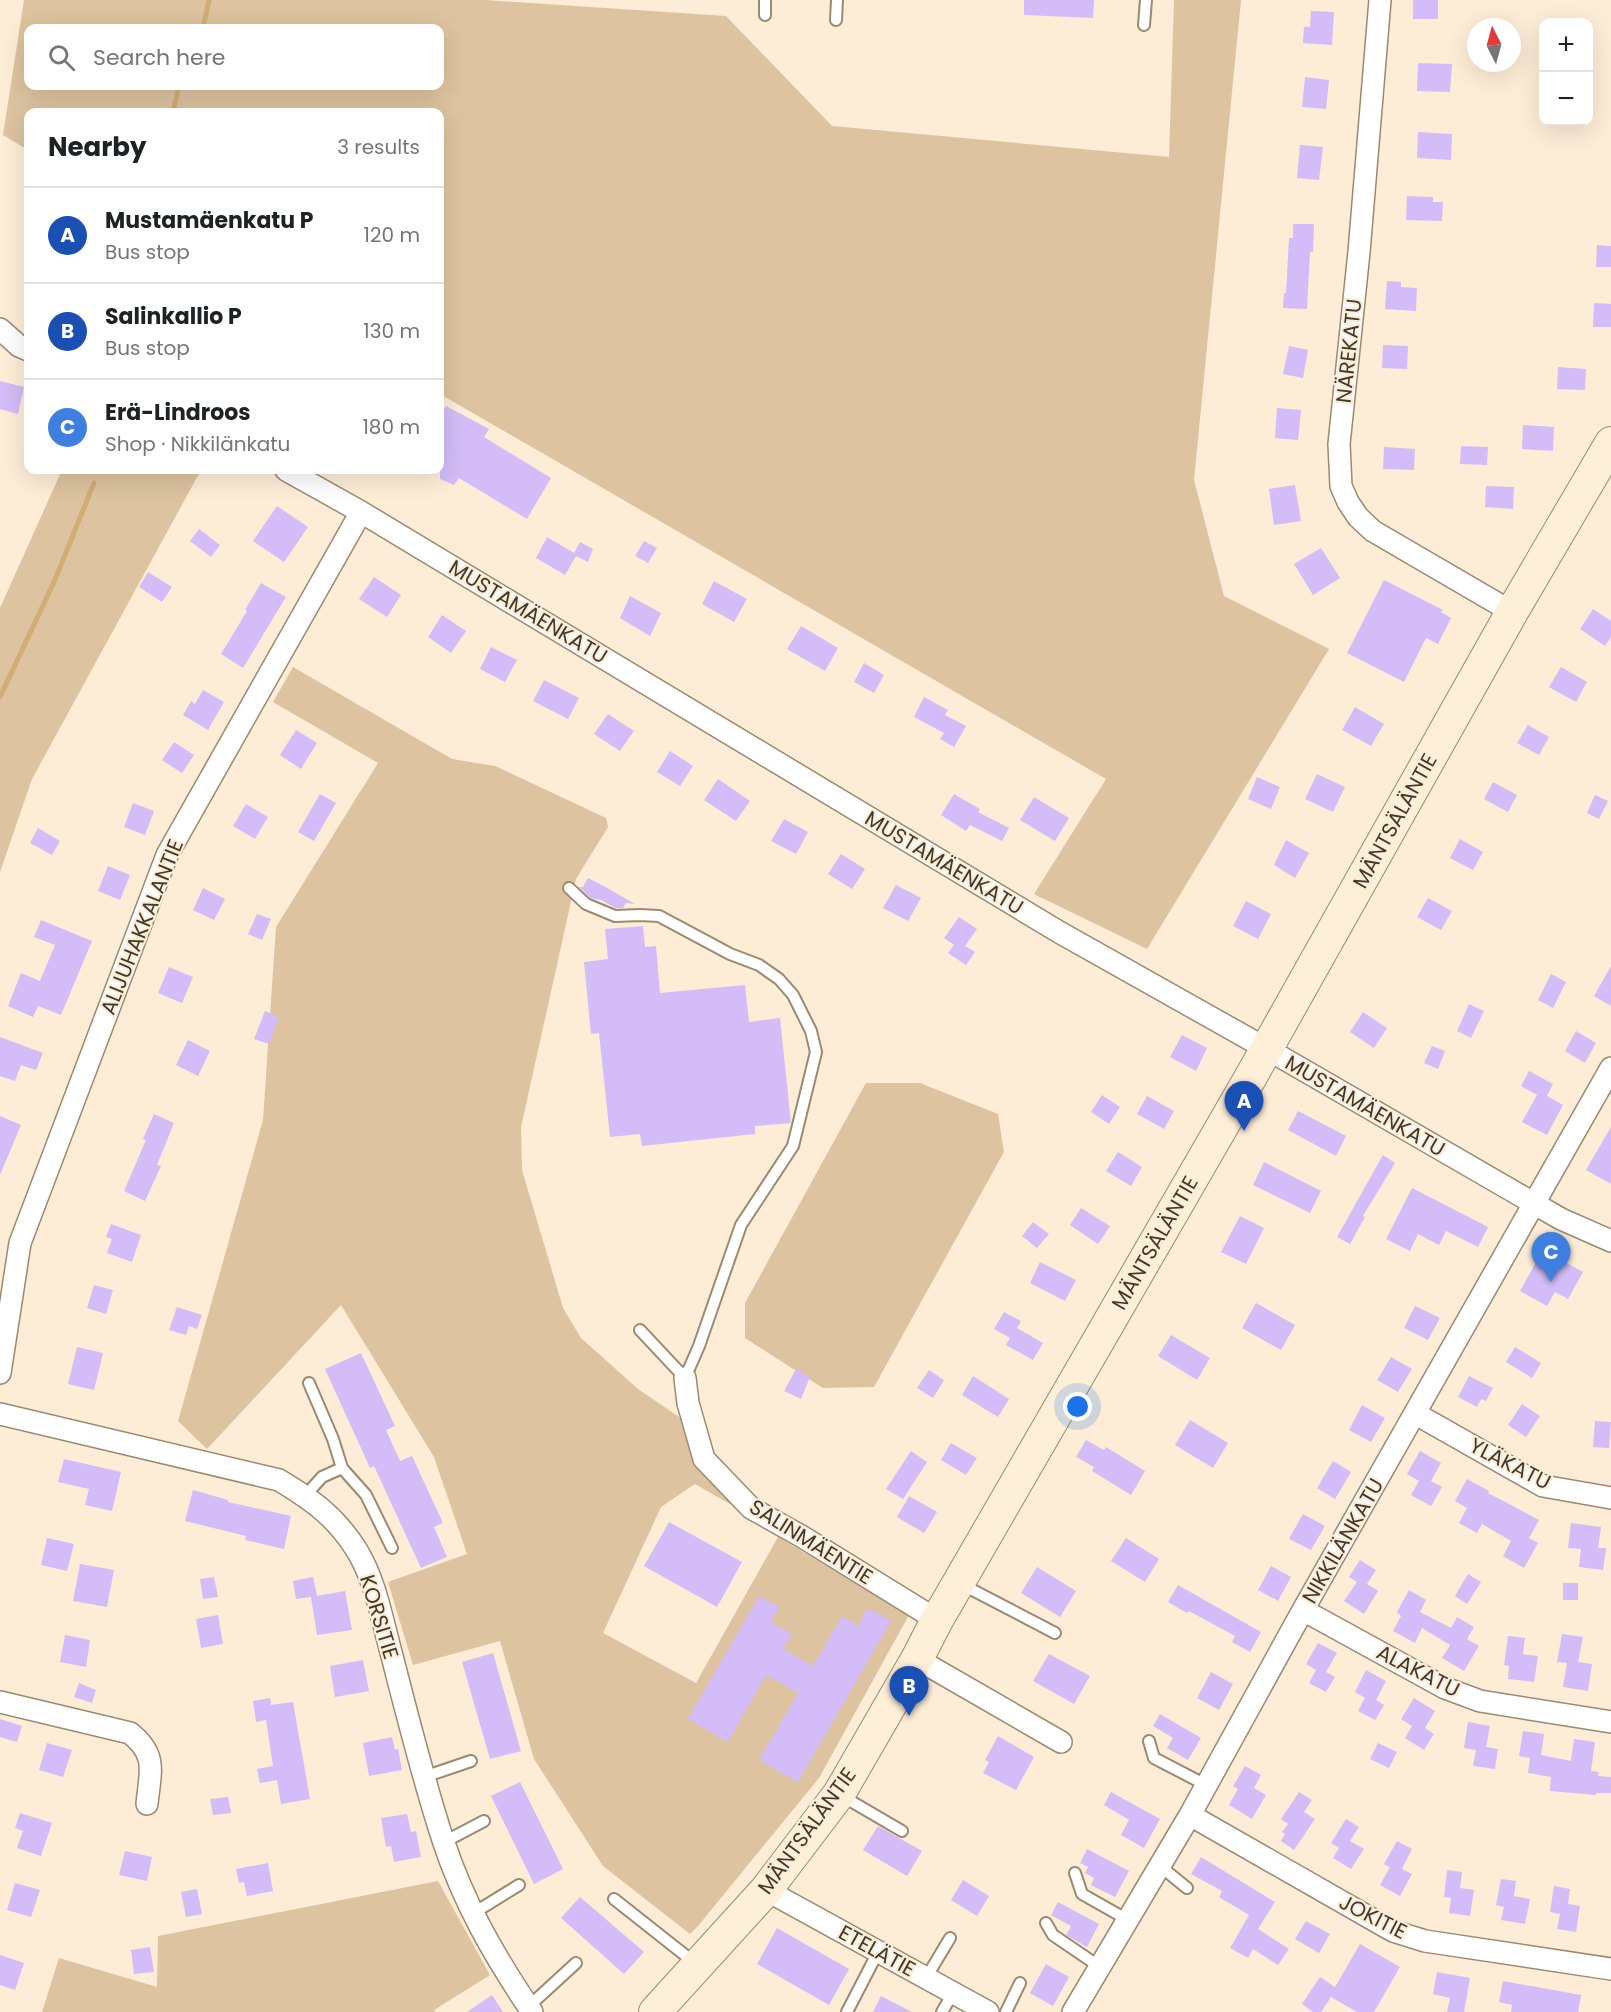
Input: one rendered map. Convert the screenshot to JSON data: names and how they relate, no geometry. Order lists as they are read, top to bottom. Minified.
{"streets":{"street":["NÄREKATU","MUSTAMÄENKATU","MÄNTSÄLÄNTIE","ALIJUHAKKALANTIE","YLÄKATU","NIKKILÄNKATU","SALINMÄENTIE","KORSITIE","ALAKATU","JOKITIE","ETELÄTIE"]},"crossings":[["NÄREKATU","MÄNTSÄLÄNTIE"],["MUSTAMÄENKATU","MÄNTSÄLÄNTIE"],["MUSTAMÄENKATU","ALIJUHAKKALANTIE"],["MUSTAMÄENKATU","NIKKILÄNKATU"],["MÄNTSÄLÄNTIE","SALINMÄENTIE"],["MÄNTSÄLÄNTIE","ETELÄTIE"],["YLÄKATU","NIKKILÄNKATU"],["NIKKILÄNKATU","ALAKATU"],["NIKKILÄNKATU","JOKITIE"]],"north":"top","page":{"map_buttons":["+","−"],"search":"Search here","heading":["Nearby","3 results"],"list":[{"mark":"A","name":"Mustamäenkatu P","note":"Bus stop","value":"120 m"},{"mark":"B","name":"Salinkallio P","note":"Bus stop","value":"130 m"},{"mark":"C","name":"Erä-Lindroos","note":"Shop · Nikkilänkatu","value":"180 m"}],"pins":["A","C","B"]}}
